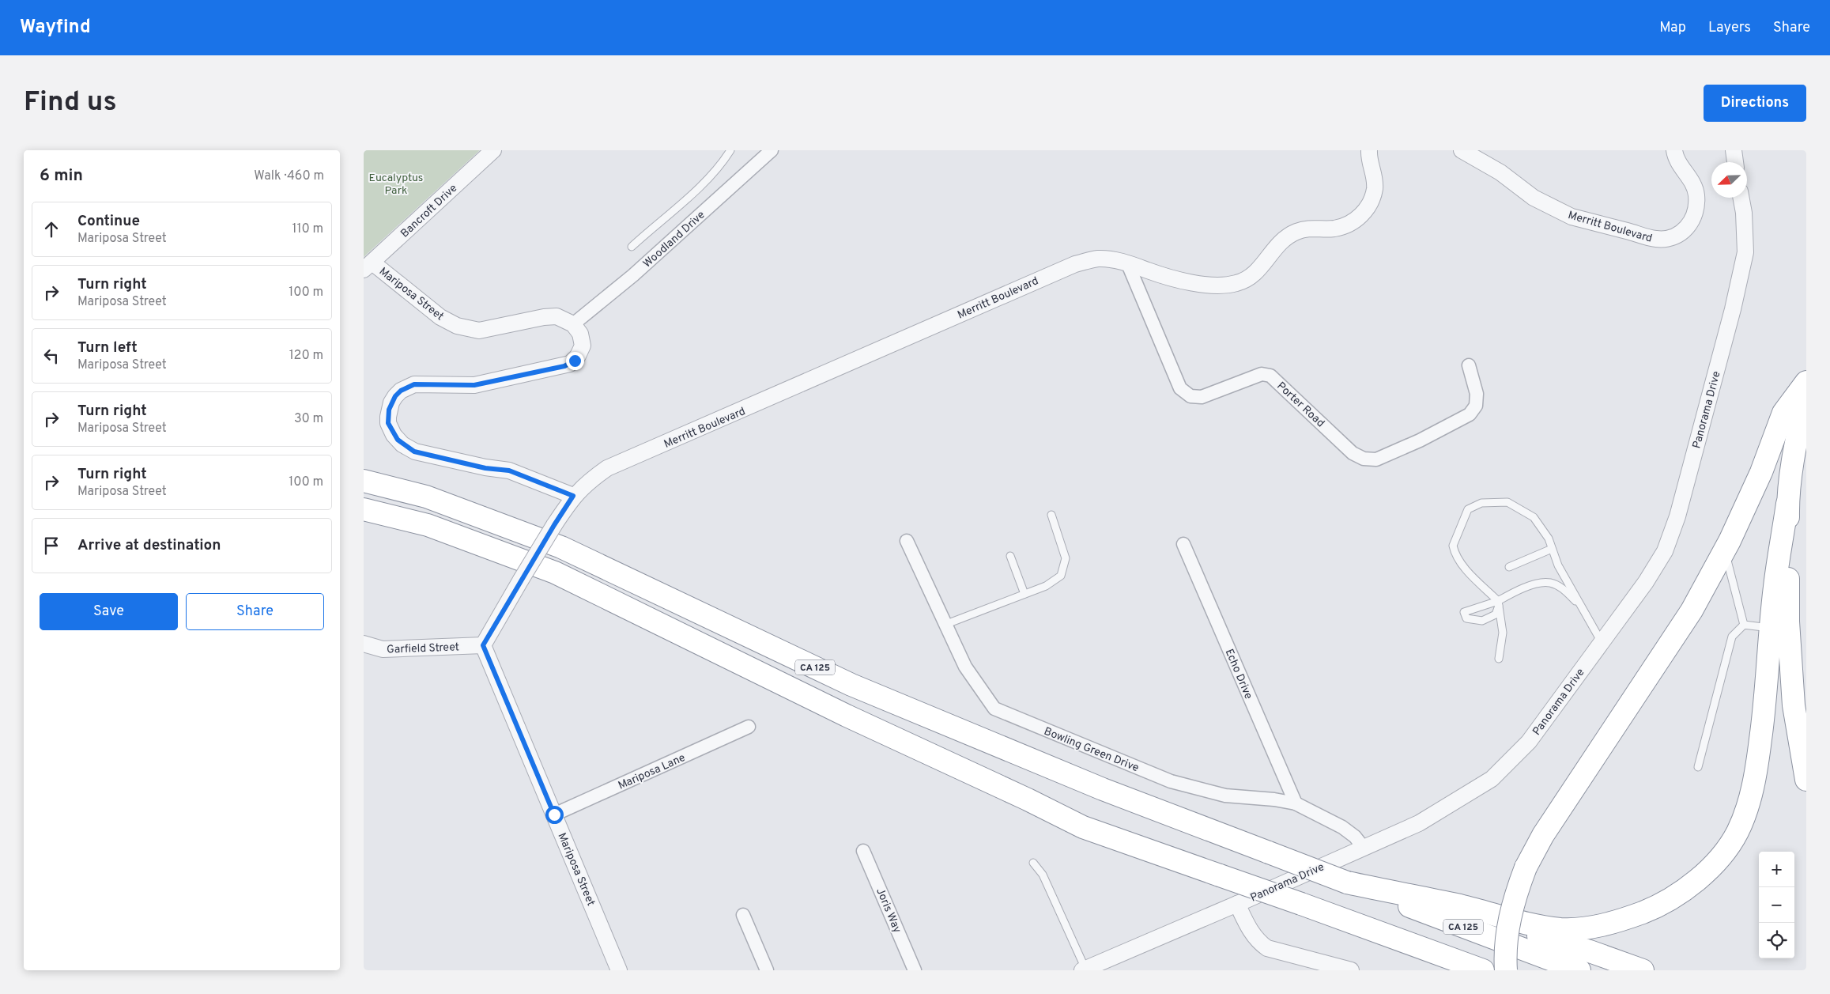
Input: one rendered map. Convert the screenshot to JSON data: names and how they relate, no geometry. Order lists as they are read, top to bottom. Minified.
{"streets":{"highway":["CA 125"],"street":["Bancroft Drive","Merritt Boulevard","Woodland Drive","Mariposa Street","Porter Road","Panorama Drive","Garfield Street","Echo Drive","Bowling Green Drive","Mariposa Lane","Joris Way"]},"crossings":[["Bancroft Drive","Mariposa Street"],["Merritt Boulevard","Porter Road"],["Woodland Drive","Mariposa Street"],["Mariposa Street","Garfield Street"],["Mariposa Street","Mariposa Lane"],["Panorama Drive","Bowling Green Drive"],["Echo Drive","Bowling Green Drive"]],"parks":["Eucalyptus Park"],"north":"bottom left","page":{"header":"Wayfind","nav":["Map","Layers","Share"],"buttons":["Directions",["Save","Share"]],"title":"Find us","heading":["6 min","Walk · 460 m"],"list":[["Continue","Mariposa Street","110 m"],["Turn right","Mariposa Street","100 m"],["Turn left","Mariposa Street","120 m"],["Turn right","Mariposa Street","30 m"],["Turn right","Mariposa Street","100 m"],"Arrive at destination"],"map_buttons":["+","−"]}}
